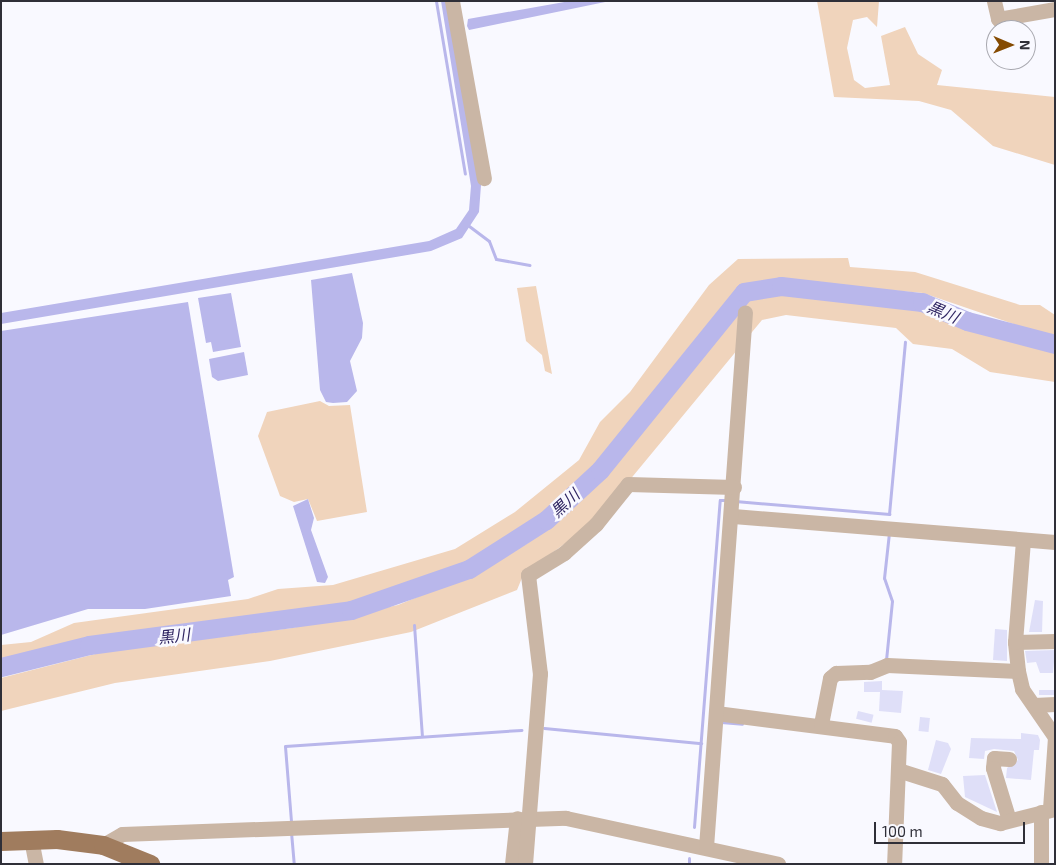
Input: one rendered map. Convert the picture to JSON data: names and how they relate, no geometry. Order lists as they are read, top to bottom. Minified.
{"water":["黒川"],"scale_bar":"100 m","north":"right"}
